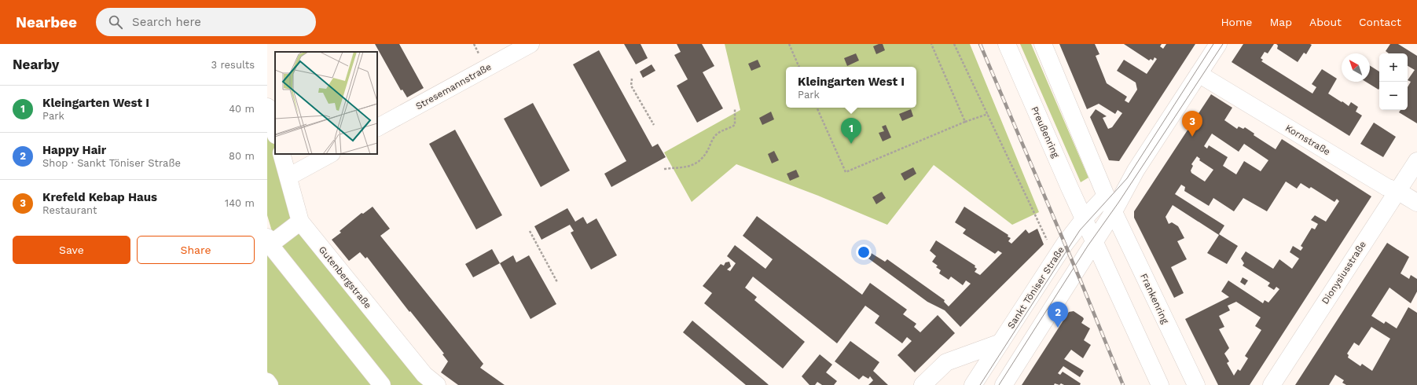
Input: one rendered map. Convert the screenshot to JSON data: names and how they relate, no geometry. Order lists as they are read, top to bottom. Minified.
{"streets":{"street":["Stresemannstraße","Preußenring","Kornstraße","Dionysiusstraße","Gutenbergstraße","Sankt Töniser Straße","Frankenring"]},"crossings":[["Preußenring","Sankt Töniser Straße"],["Kornstraße","Dionysiusstraße"]],"north":"top left","page":{"header":"Nearbee","search":"Search here","nav":["Home","Map","About","Contact"],"heading":["Nearby","3 results"],"map_buttons":["+","−"],"popup":["Kleingarten West I","Park"],"list":[{"mark":"1","name":"Kleingarten West I","note":"Park","value":"40 m"},{"mark":"2","name":"Happy Hair","note":"Shop · Sankt Töniser Straße","value":"80 m"},{"mark":"3","name":"Krefeld Kebap Haus","note":"Restaurant","value":"140 m"}],"pins":["3","1","2"],"buttons":["Save","Share"]}}
